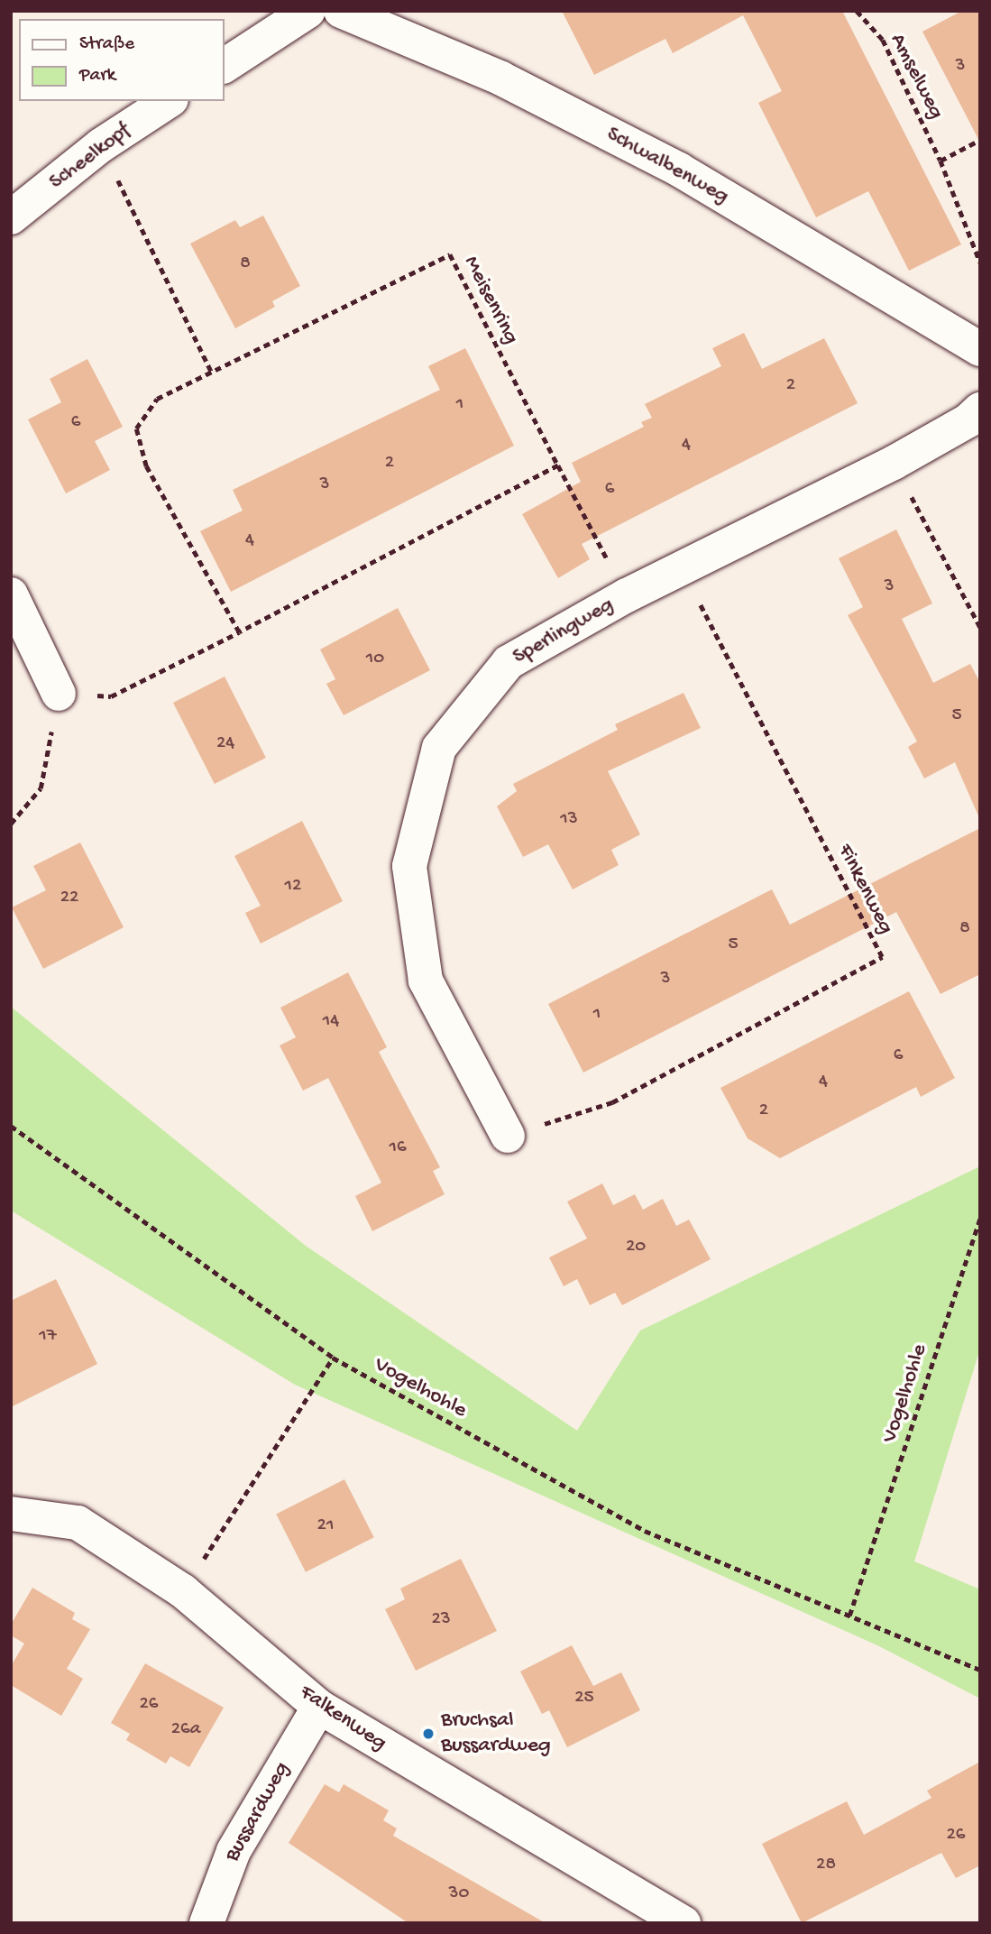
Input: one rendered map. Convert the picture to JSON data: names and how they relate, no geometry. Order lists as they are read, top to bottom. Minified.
{"streets":{"street":["Scheelkopf","Schwalbenweg","Sperlingweg","Falkenweg","Bussardweg"],"path":["Amselweg","Meisenring","Finkenweg","Vogelhohle"]},"crossings":[["Sperlingweg","Finkenweg"],["Falkenweg","Bussardweg"]],"places":["Bruchsal Bussardweg"],"house_numbers":["3","8","2","1","6","4","2","3","6","4","3","10","5","24","13","12","22","8","5","3","1","14","6","4","2","16","20","17","21","23","25","26","26a","26","28","30"],"legend":["Straße","Park"]}
